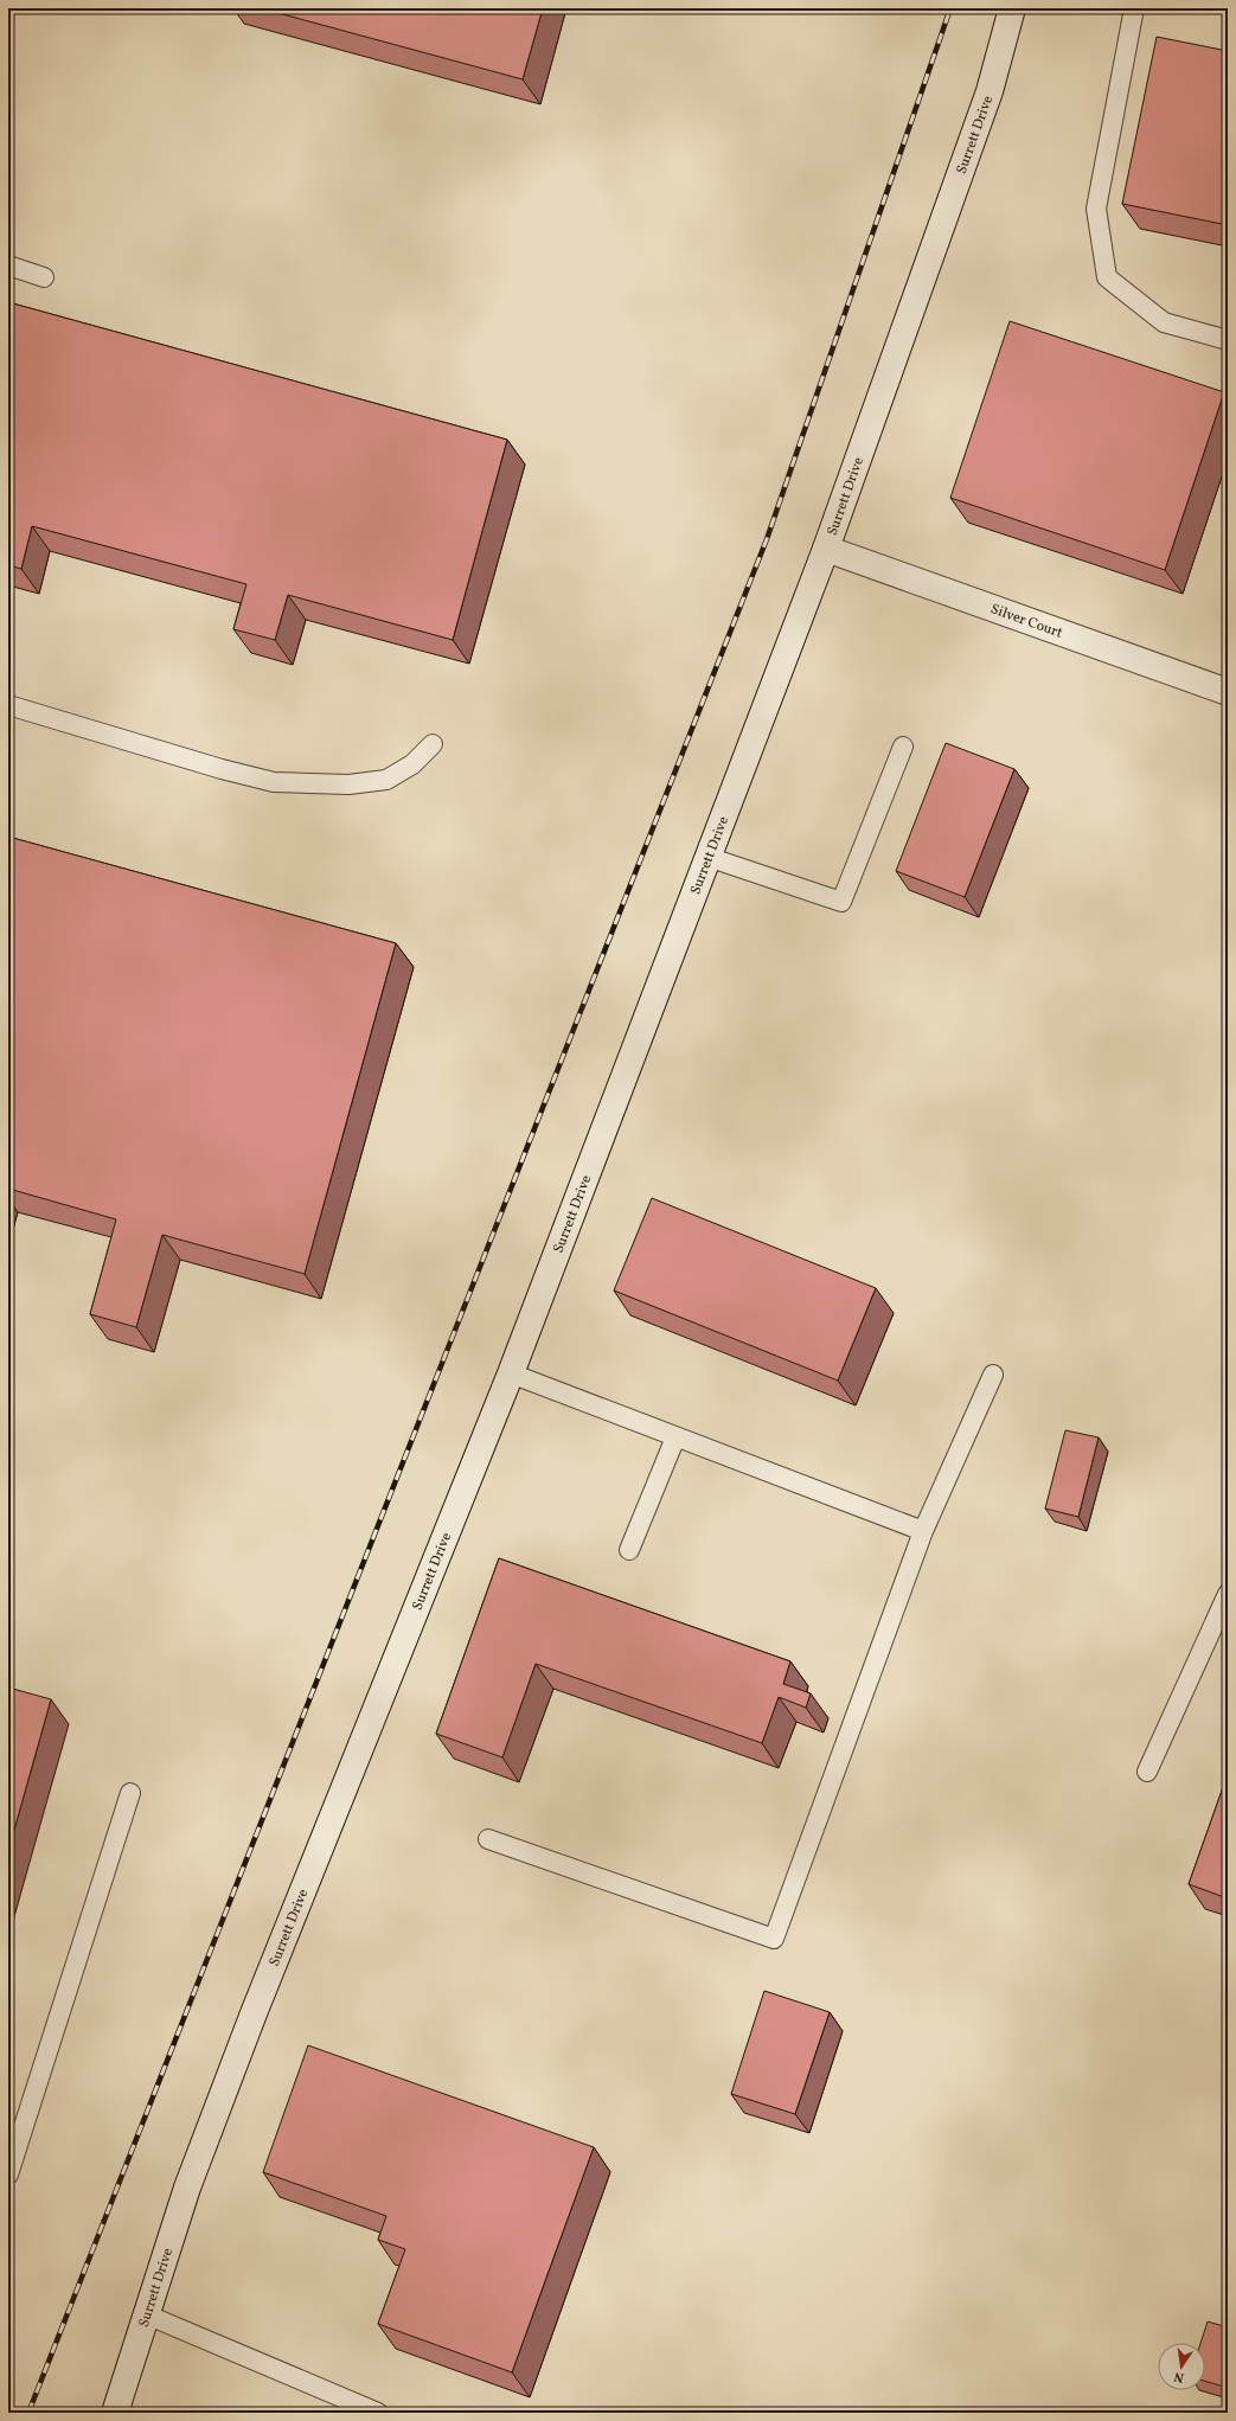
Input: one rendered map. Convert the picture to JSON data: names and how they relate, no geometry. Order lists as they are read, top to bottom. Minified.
{"streets":{"street":["Surrett Drive","Silver Court"]},"crossings":[["Surrett Drive","Silver Court"]],"north":"bottom"}
